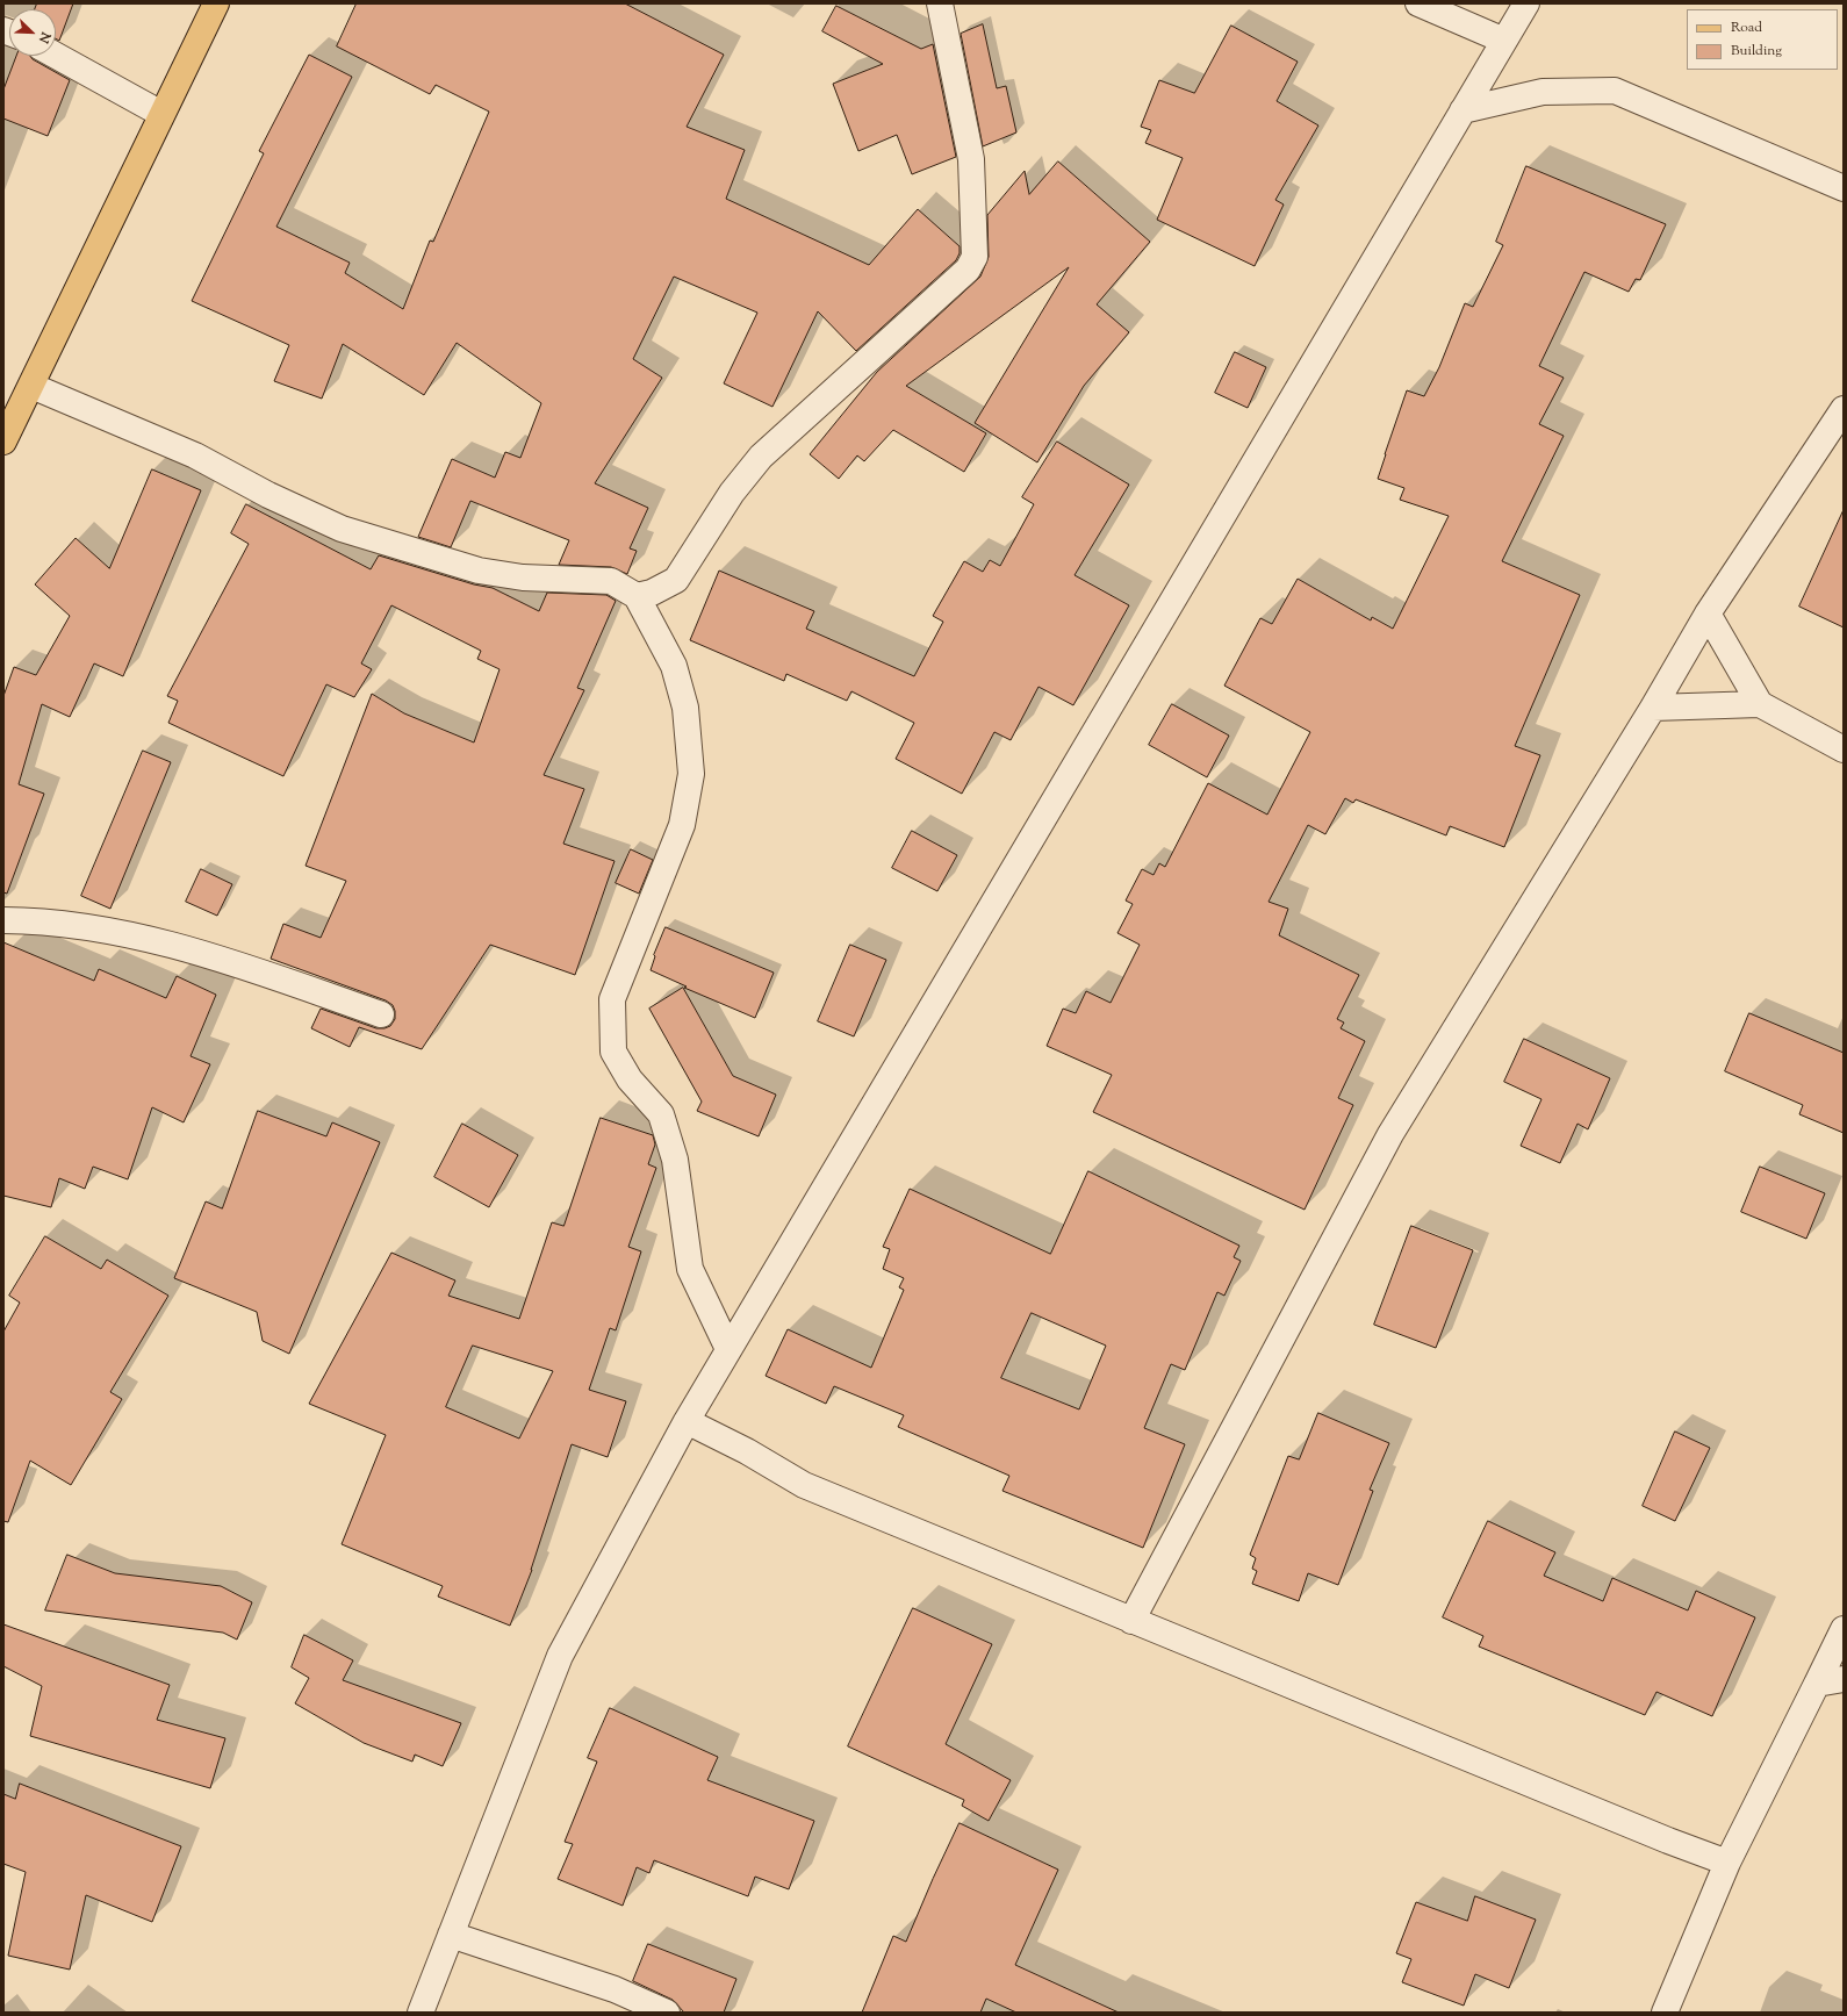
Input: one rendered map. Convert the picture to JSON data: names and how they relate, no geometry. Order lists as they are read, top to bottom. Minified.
{"legend":["Road","Building"],"north":"bottom right"}
